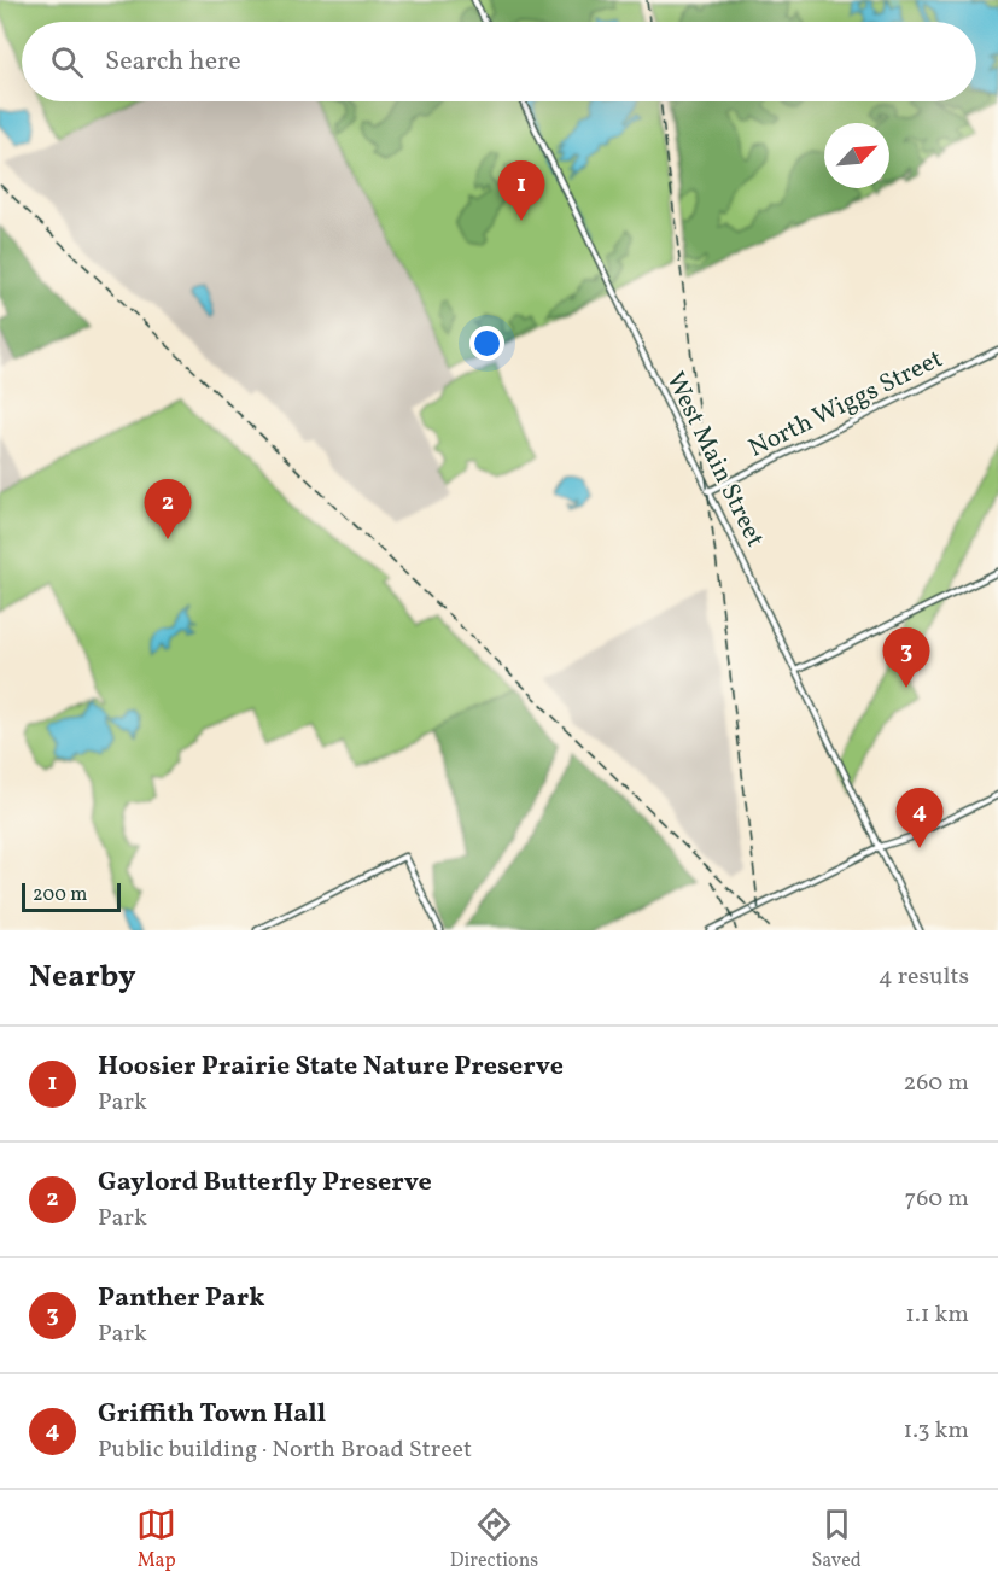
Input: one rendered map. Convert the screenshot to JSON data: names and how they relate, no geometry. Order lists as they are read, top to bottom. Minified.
{"streets":{"street":["North Wiggs Street","West Main Street"]},"crossings":[["North Wiggs Street","West Main Street"]],"scale_bar":"200 m","north":"top right","page":{"search":"Search here","pins":["1","2","3","4"],"scale":"200 m","heading":["Nearby","4 results"],"list":[{"mark":"1","name":"Hoosier Prairie State Nature Preserve","note":"Park","value":"260 m"},{"mark":"2","name":"Gaylord Butterfly Preserve","note":"Park","value":"760 m"},{"mark":"3","name":"Panther Park","note":"Park","value":"1.1 km"},{"mark":"4","name":"Griffith Town Hall","note":"Public building · North Broad Street","value":"1.3 km"}],"nav":["Map","Directions","Saved"]}}
